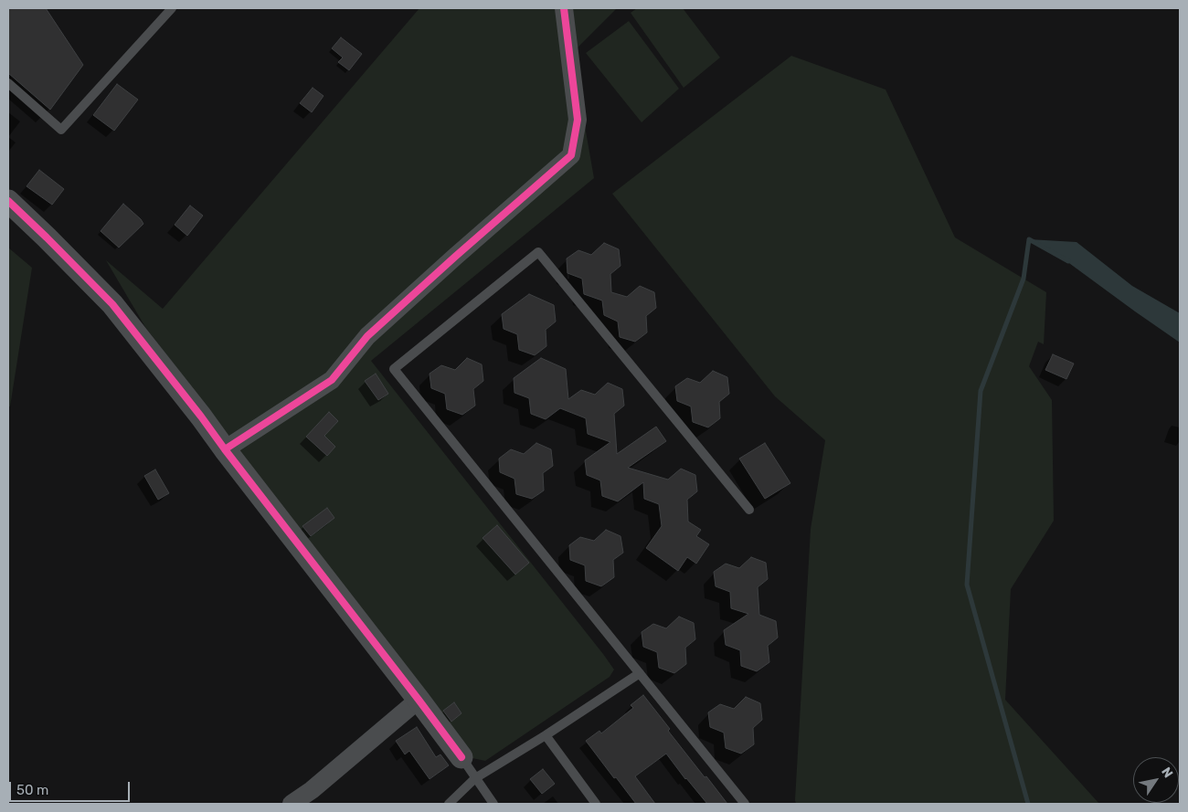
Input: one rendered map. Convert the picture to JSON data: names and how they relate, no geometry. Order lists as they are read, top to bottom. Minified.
{"scale_bar":"50 m","north":"top right"}
